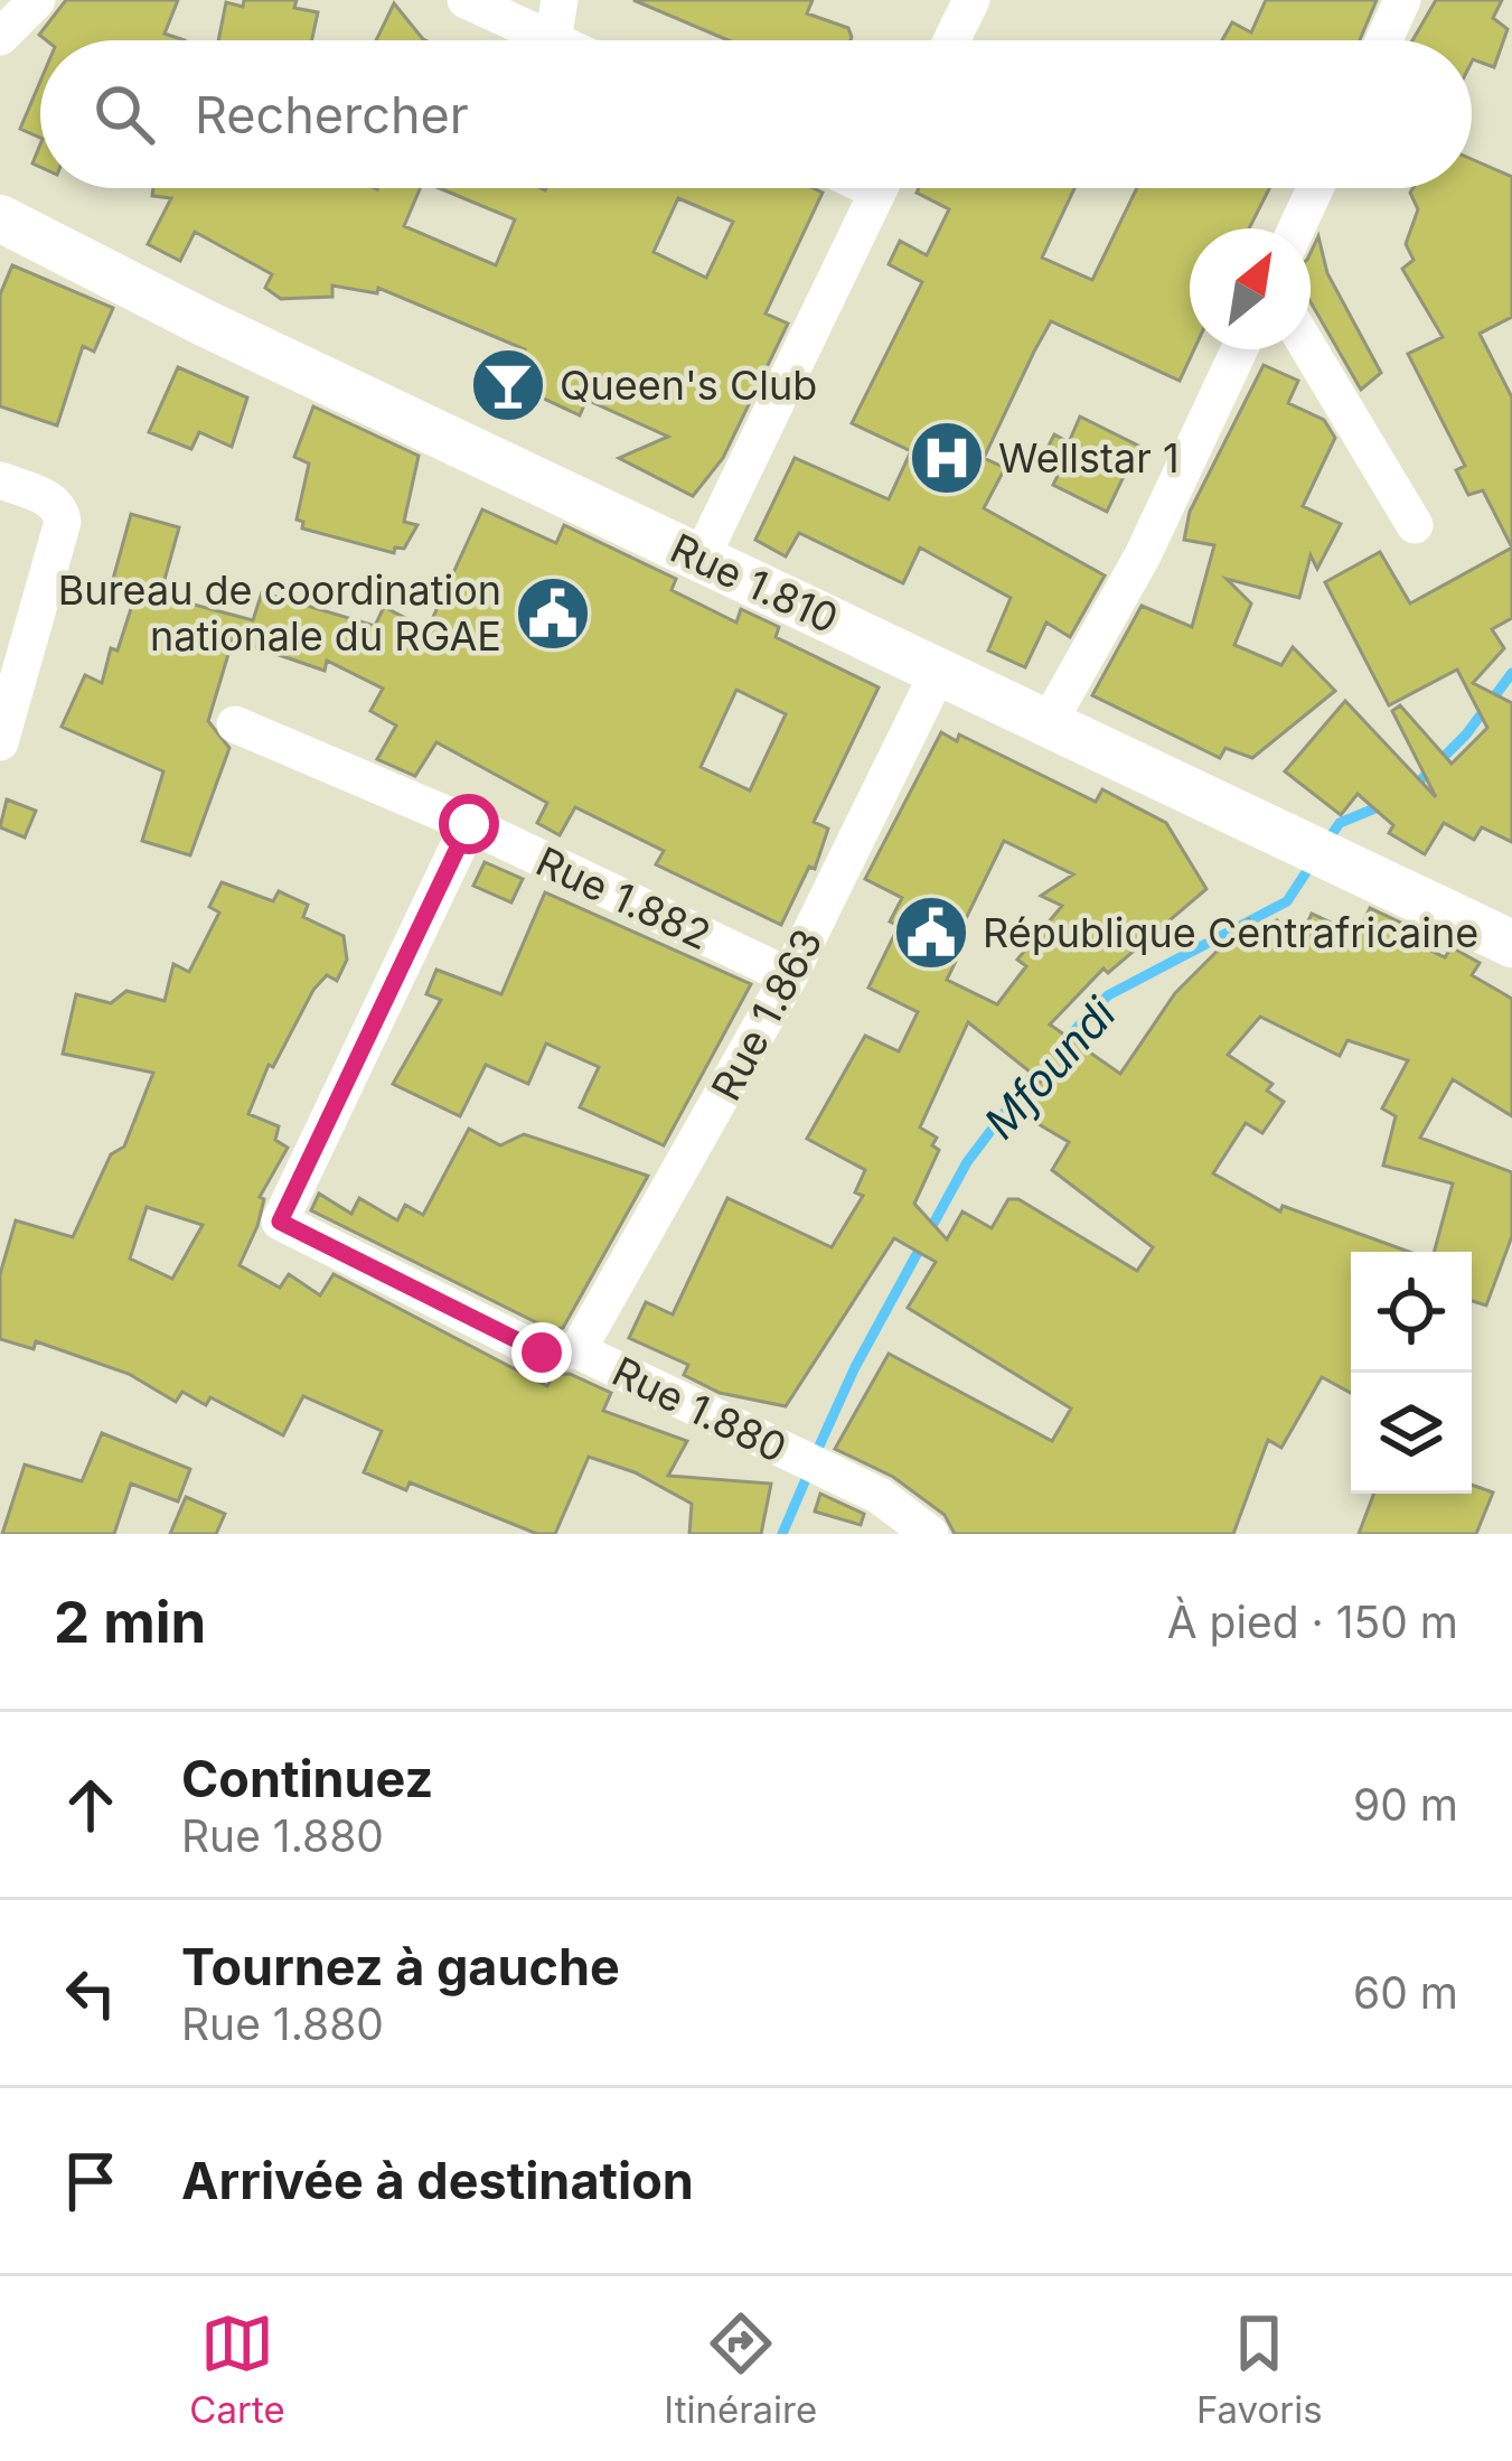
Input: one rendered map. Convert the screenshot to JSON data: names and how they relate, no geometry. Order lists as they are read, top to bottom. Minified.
{"streets":{"street":["Rue 1.810","Rue 1.882","Rue 1.863","Rue 1.880"]},"crossings":[["Rue 1.810","Rue 1.863"],["Rue 1.882","Rue 1.863"],["Rue 1.882","Rue 1.880"],["Rue 1.863","Rue 1.880"]],"water":["Mfoundi"],"places":{"bar":["Queen's Club"],"hospital":["Wellstar 1"],"public building":["Bureau de coordination nationale du RGAE","République Centrafricaine"]},"north":"top right","page":{"search":"Rechercher","heading":["2 min","À pied · 150 m"],"list":[["Continuez","Rue 1.880","90 m"],["Tournez à gauche","Rue 1.880","60 m"],"Arrivée à destination"],"nav":["Carte","Itinéraire","Favoris"]}}
